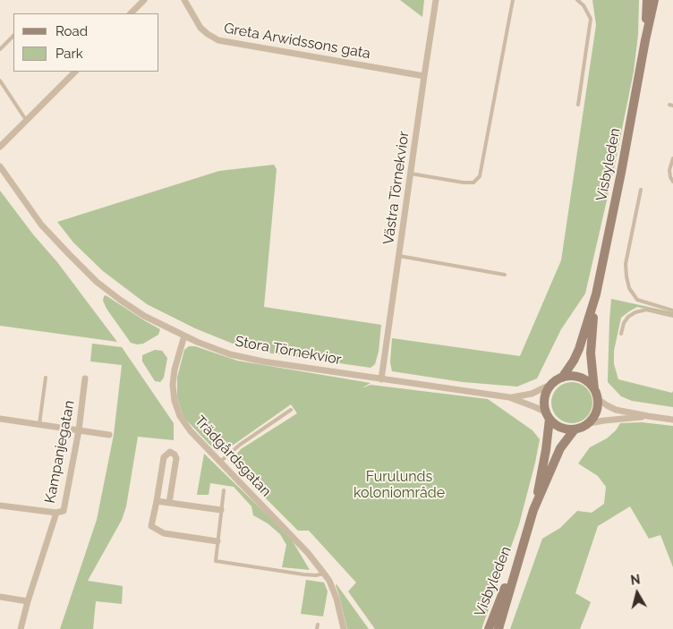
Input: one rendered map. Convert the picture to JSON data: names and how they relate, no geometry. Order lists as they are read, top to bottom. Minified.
{"streets":{"main road":["Visbyleden"],"street":["Greta Arwidssons gata","Västra Törnekvior","Stora Törnekvior","Kampanjegatan","Trädgårdsgatan"]},"crossings":[["Greta Arwidssons gata","Västra Törnekvior"],["Västra Törnekvior","Stora Törnekvior"],["Stora Törnekvior","Trädgårdsgatan"]],"parks":["Furulunds koloniområde"],"legend":["Road","Park"],"north":"top"}
